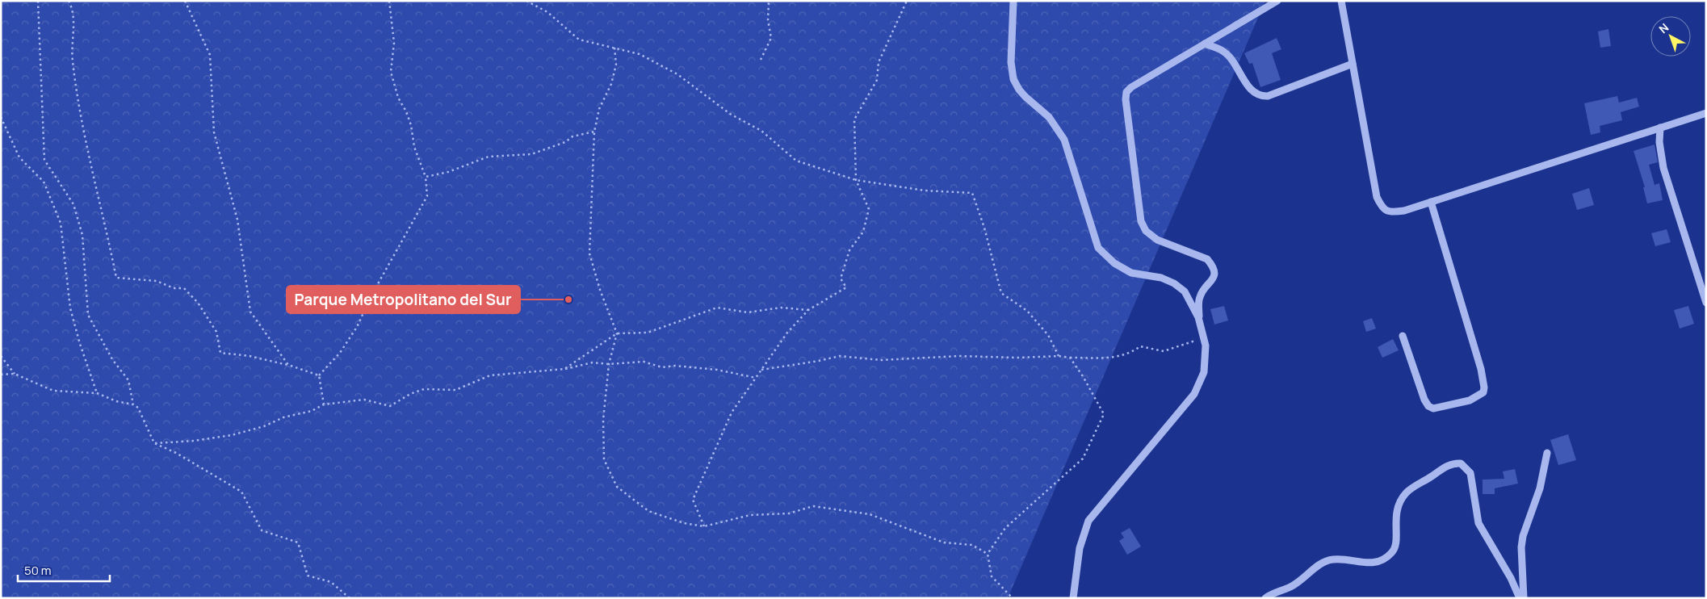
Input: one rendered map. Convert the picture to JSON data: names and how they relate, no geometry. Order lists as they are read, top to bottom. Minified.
{"places":["Parque Metropolitano del Sur"],"scale_bar":"50 m","north":"top left"}
